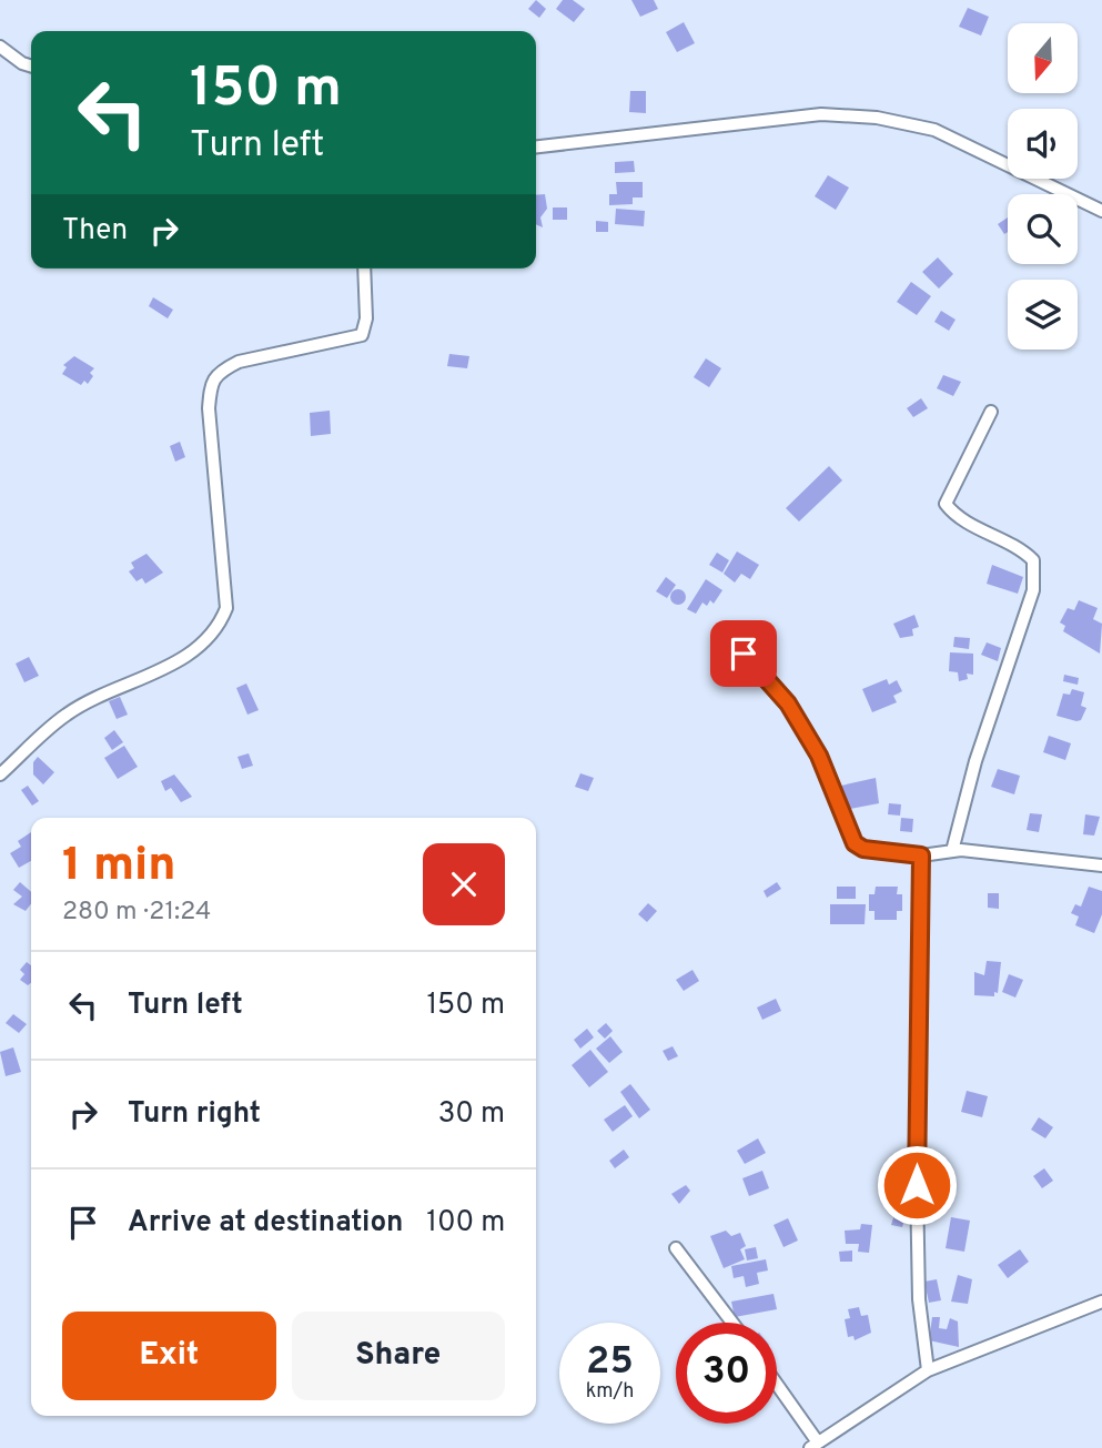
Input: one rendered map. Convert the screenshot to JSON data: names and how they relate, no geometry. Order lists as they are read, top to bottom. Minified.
{"north":"bottom","page":{"turn":["150 m","Turn left"],"then":"Then","heading":["1 min","280 m · 21:24"],"list":[{"name":"Turn left","value":"150 m"},{"name":"Turn right","value":"30 m"},{"name":"Arrive at destination","value":"100 m"}],"buttons":["Exit","Share"],"speed":"25 km/h","limit":"30"}}
